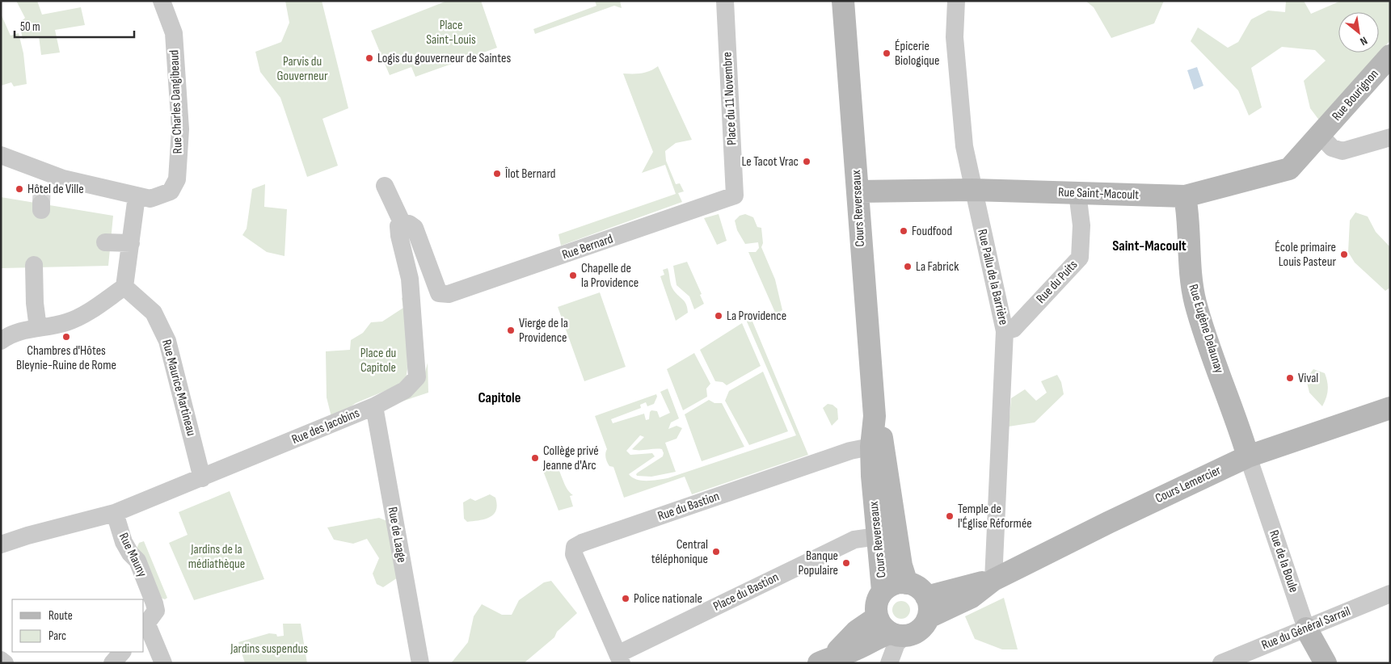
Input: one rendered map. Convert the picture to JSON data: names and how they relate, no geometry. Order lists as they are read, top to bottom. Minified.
{"streets":{"main road":["Rue Bourignon","Rue Saint-Macoult","Cours Reverseaux","Rue Eugène Delaunay","Cours Lemercier","Rue de la Boule"],"street":["Place du 11 Novembre","Rue Charles Dangibeaud","Rue Bernard","Rue Pallu de la Barrière","Rue du Puits","Rue Maurice Martineau","Rue des Jacobins","Rue du Bastion","Rue de Laage","Rue Mauny","Place du Bastion","Rue du Général Sarrail"]},"crossings":[["Rue Bourignon","Rue Saint-Macoult"],["Place du 11 Novembre","Rue Bernard"],["Rue Saint-Macoult","Cours Reverseaux"],["Rue Saint-Macoult","Rue Pallu de la Barrière"],["Rue Saint-Macoult","Rue du Puits"],["Rue Saint-Macoult","Rue Eugène Delaunay"],["Cours Reverseaux","Cours Lemercier"],["Cours Reverseaux","Rue du Bastion"],["Cours Reverseaux","Place du Bastion"],["Rue Bernard","Rue des Jacobins"],["Rue Pallu de la Barrière","Rue du Puits"],["Rue Pallu de la Barrière","Cours Lemercier"],["Rue Eugène Delaunay","Cours Lemercier"],["Rue Eugène Delaunay","Rue de la Boule"],["Rue Maurice Martineau","Rue des Jacobins"],["Rue des Jacobins","Rue de Laage"],["Rue des Jacobins","Rue Mauny"],["Cours Lemercier","Rue de la Boule"],["Rue du Bastion","Place du Bastion"],["Rue de la Boule","Rue du Général Sarrail"]],"districts":["Saint-Macoult","Capitole"],"parks":["Place Saint-Louis","Parvis du Gouverneur","Place du Capitole","Jardins de la médiathèque","Jardins suspendus"],"places":["Épicerie Biologique","Logis du gouverneur de Saintes","Le Tacot Vrac","Îlot Bernard","Hôtel de Ville","Foudfood","École primaire Louis Pasteur","La Fabrick","Chapelle de la Providence","La Providence","Vierge de la Providence","Chambres d'Hôtes Bleynie-Ruine de Rome","Vival","Collège privé Jeanne d'Arc","Temple de l'Église Réformée","Central téléphonique","Banque Populaire","Police nationale"],"legend":["Route","Parc"],"scale_bar":"50 m","north":"bottom right"}
